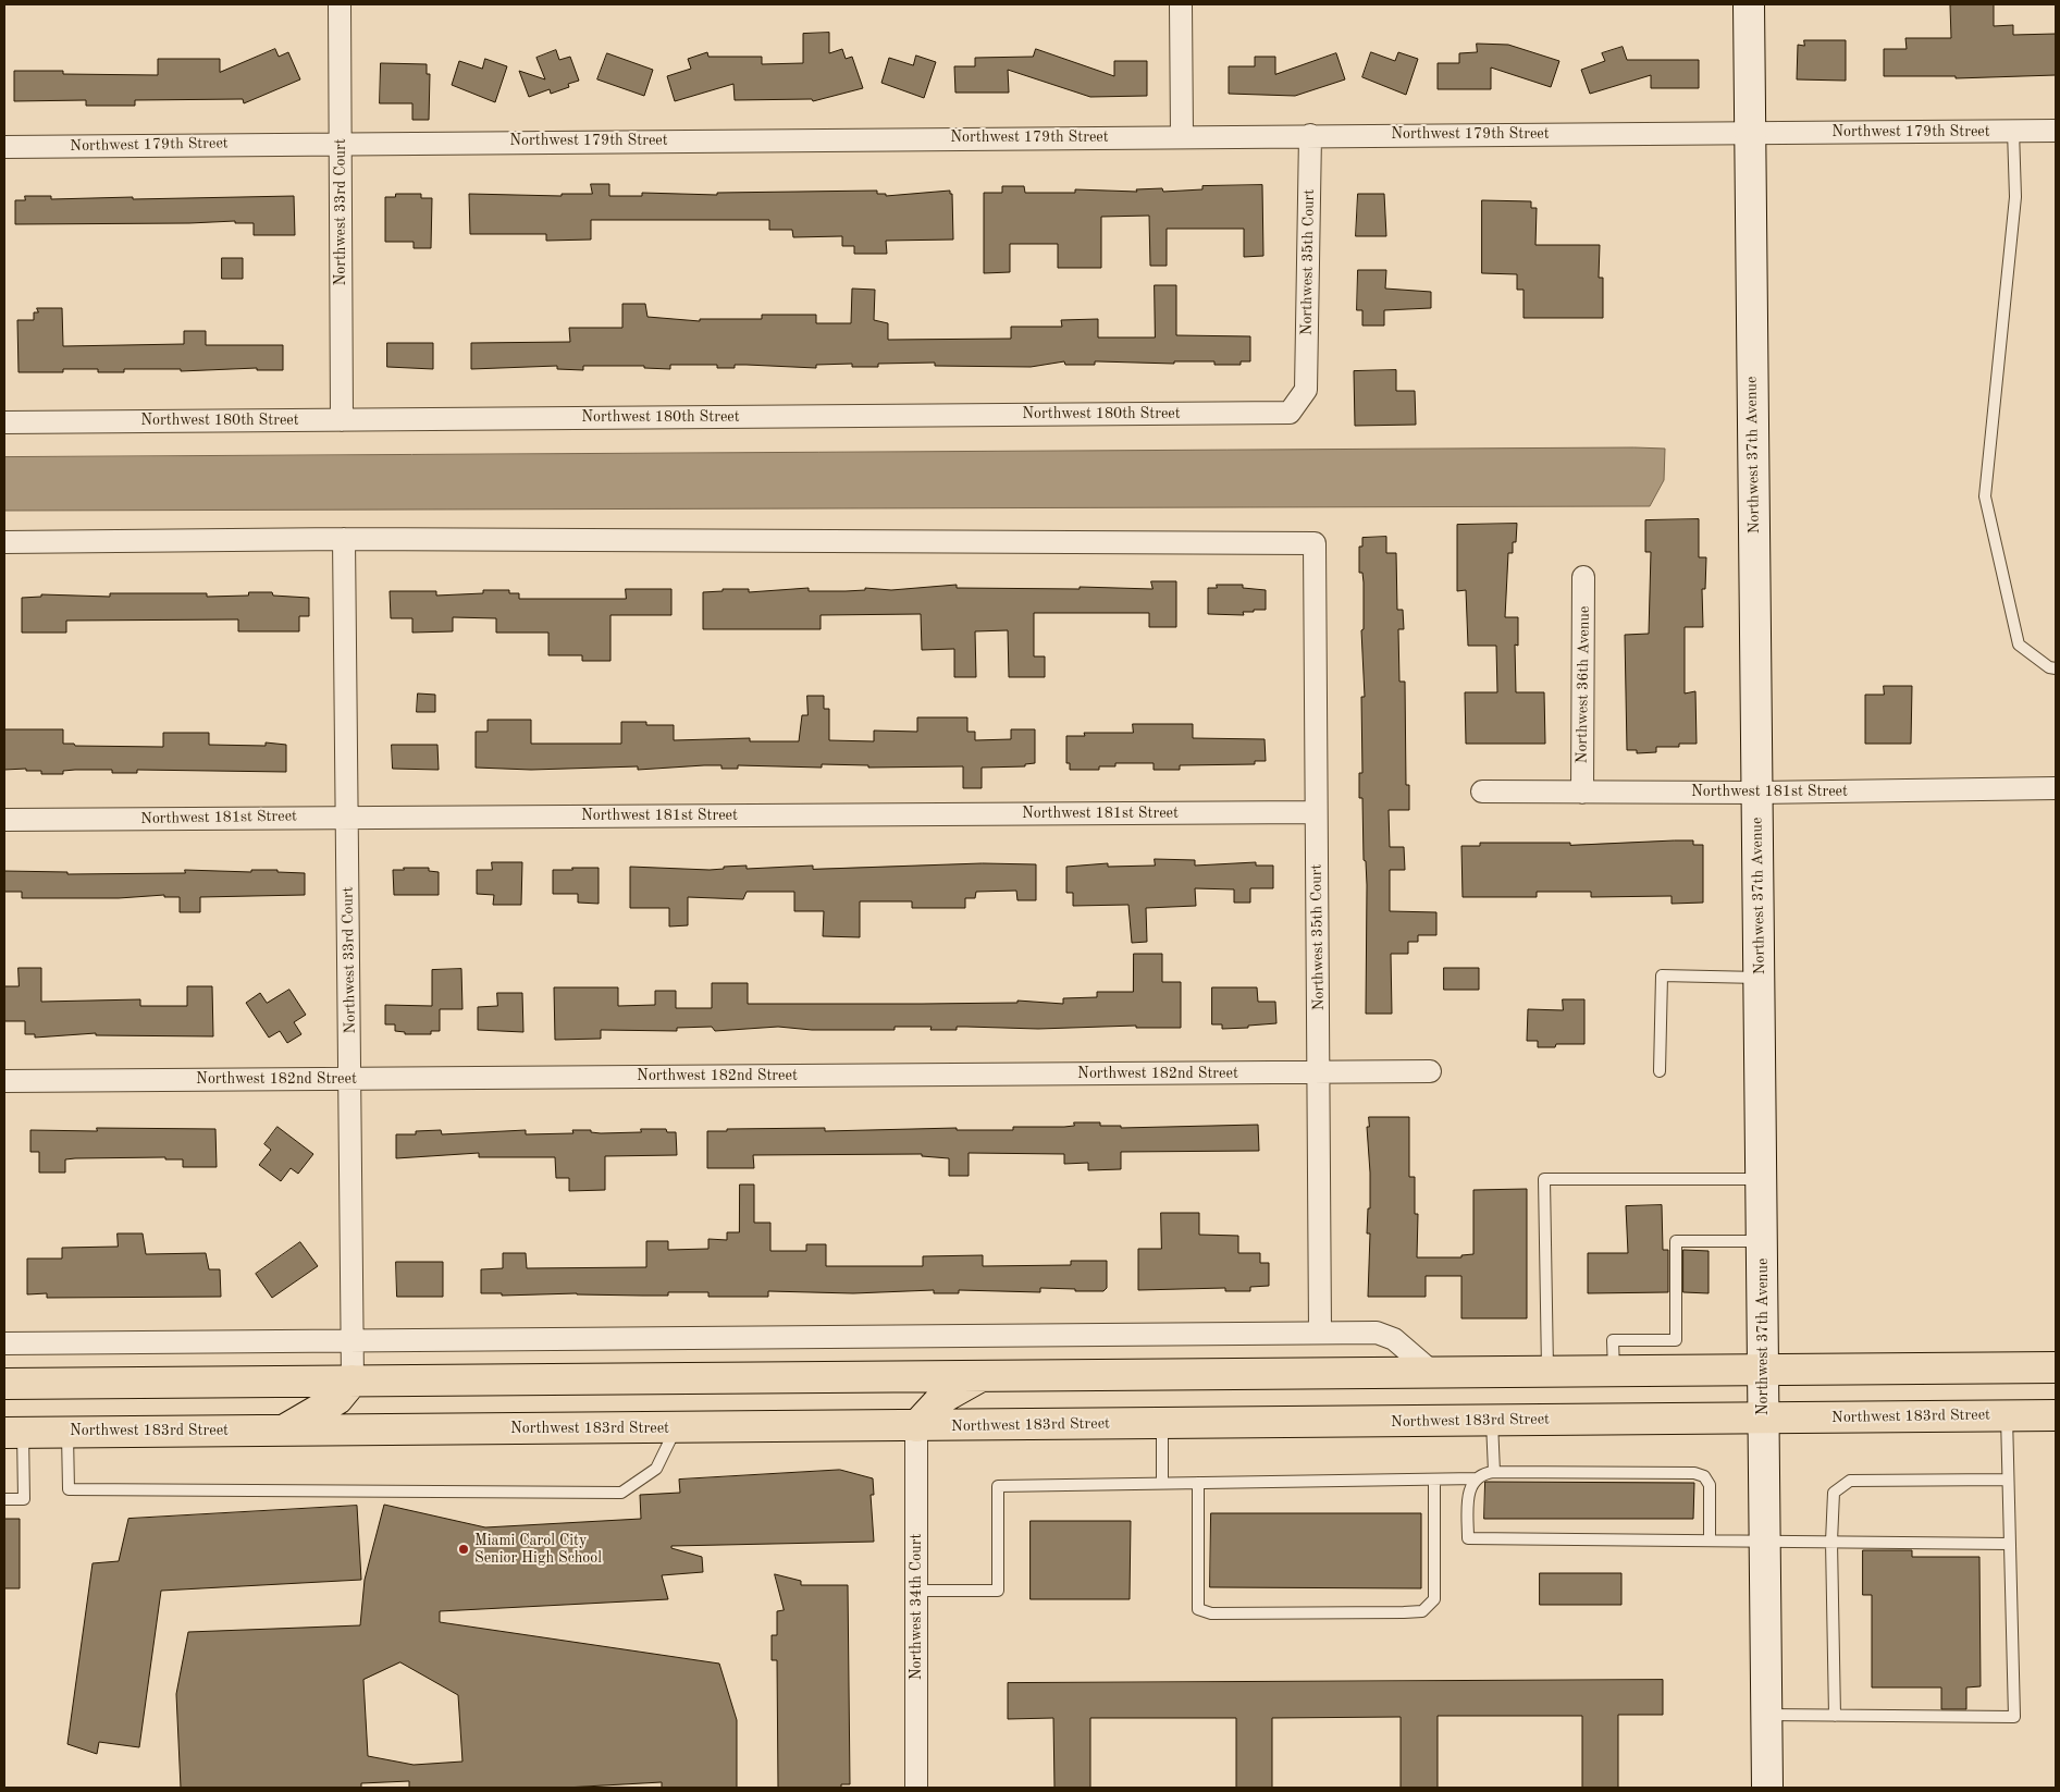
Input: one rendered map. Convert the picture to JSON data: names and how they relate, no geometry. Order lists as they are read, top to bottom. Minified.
{"streets":{"main road":["Northwest 37th Avenue","Northwest 183rd Street"],"street":["Northwest 179th Street","Northwest 33rd Court","Northwest 35th Court","Northwest 180th Street","Northwest 36th Avenue","Northwest 181st Street","Northwest 182nd Street","Northwest 34th Court"]},"crossings":[["Northwest 179th Street","Northwest 33rd Court"],["Northwest 179th Street","Northwest 35th Court"],["Northwest 179th Street","Northwest 37th Avenue"],["Northwest 33rd Court","Northwest 35th Court"],["Northwest 33rd Court","Northwest 180th Street"],["Northwest 33rd Court","Northwest 181st Street"],["Northwest 33rd Court","Northwest 182nd Street"],["Northwest 35th Court","Northwest 180th Street"],["Northwest 35th Court","Northwest 181st Street"],["Northwest 35th Court","Northwest 182nd Street"],["Northwest 37th Avenue","Northwest 181st Street"],["Northwest 37th Avenue","Northwest 183rd Street"],["Northwest 36th Avenue","Northwest 181st Street"],["Northwest 183rd Street","Northwest 34th Court"]],"places":["Miami Carol City Senior High School"]}
